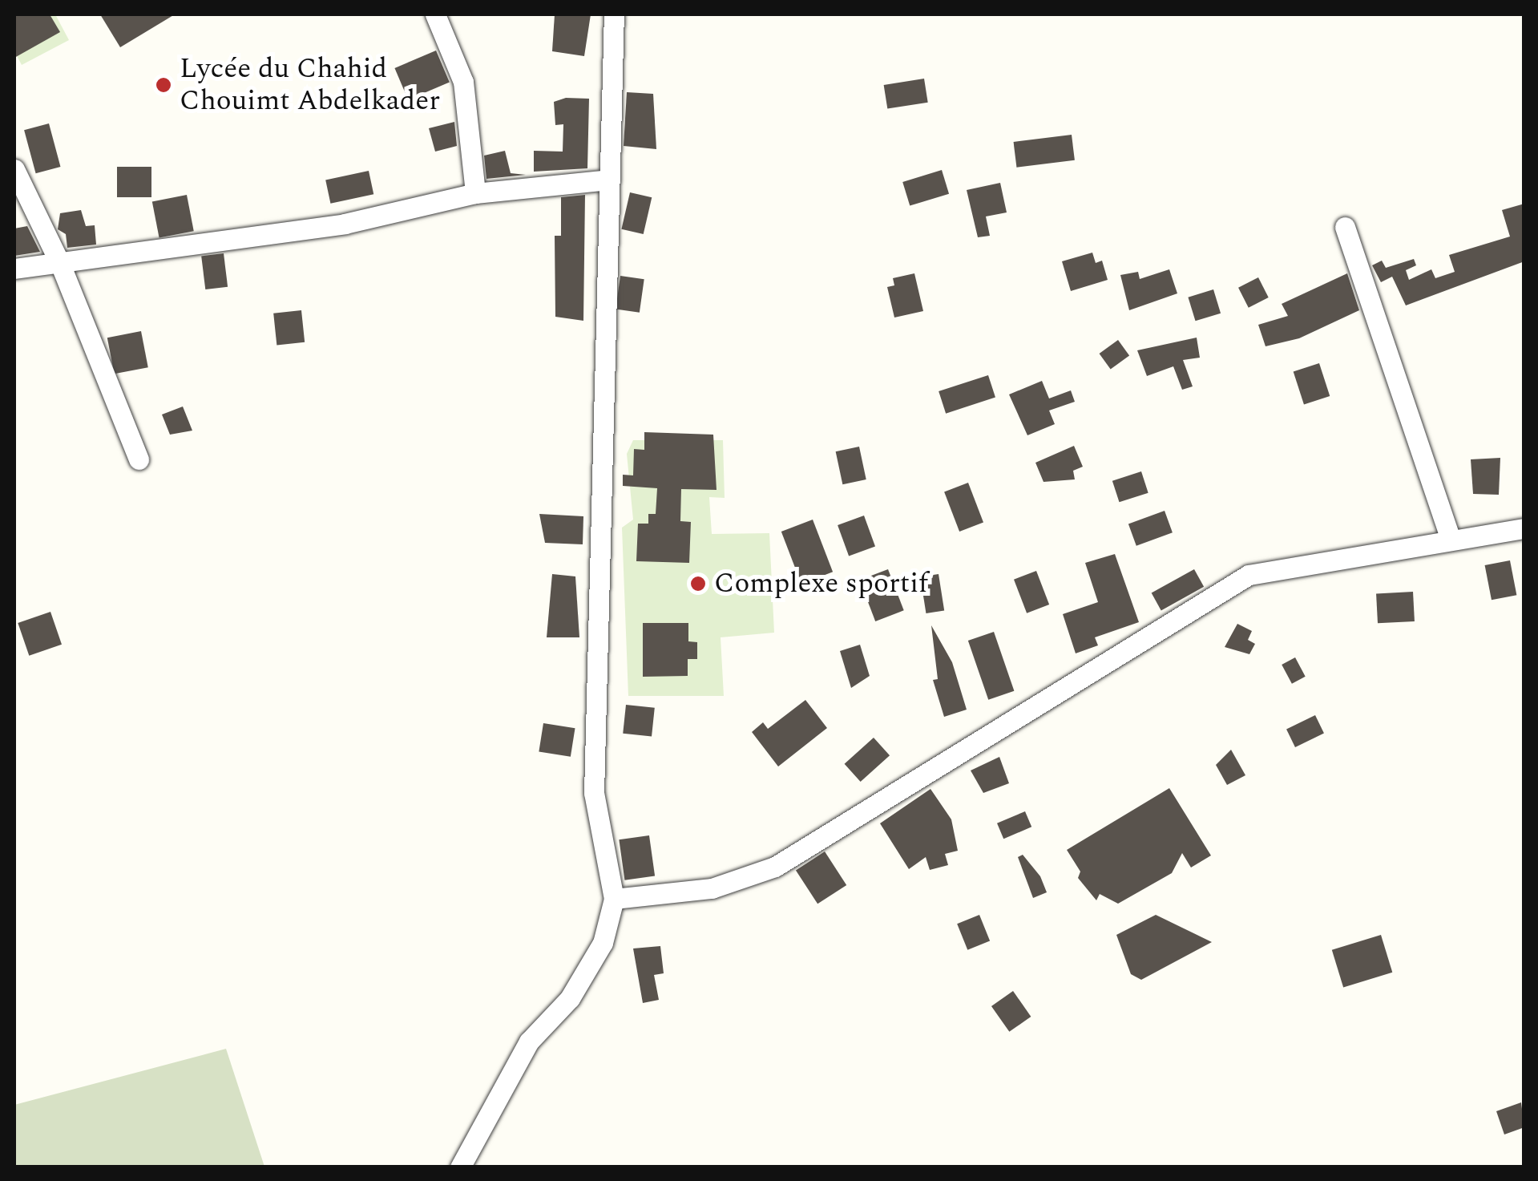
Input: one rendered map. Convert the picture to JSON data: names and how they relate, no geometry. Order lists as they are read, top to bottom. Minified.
{"places":["Lycée du Chahid Chouimt Abdelkader","Complexe sportif"]}
